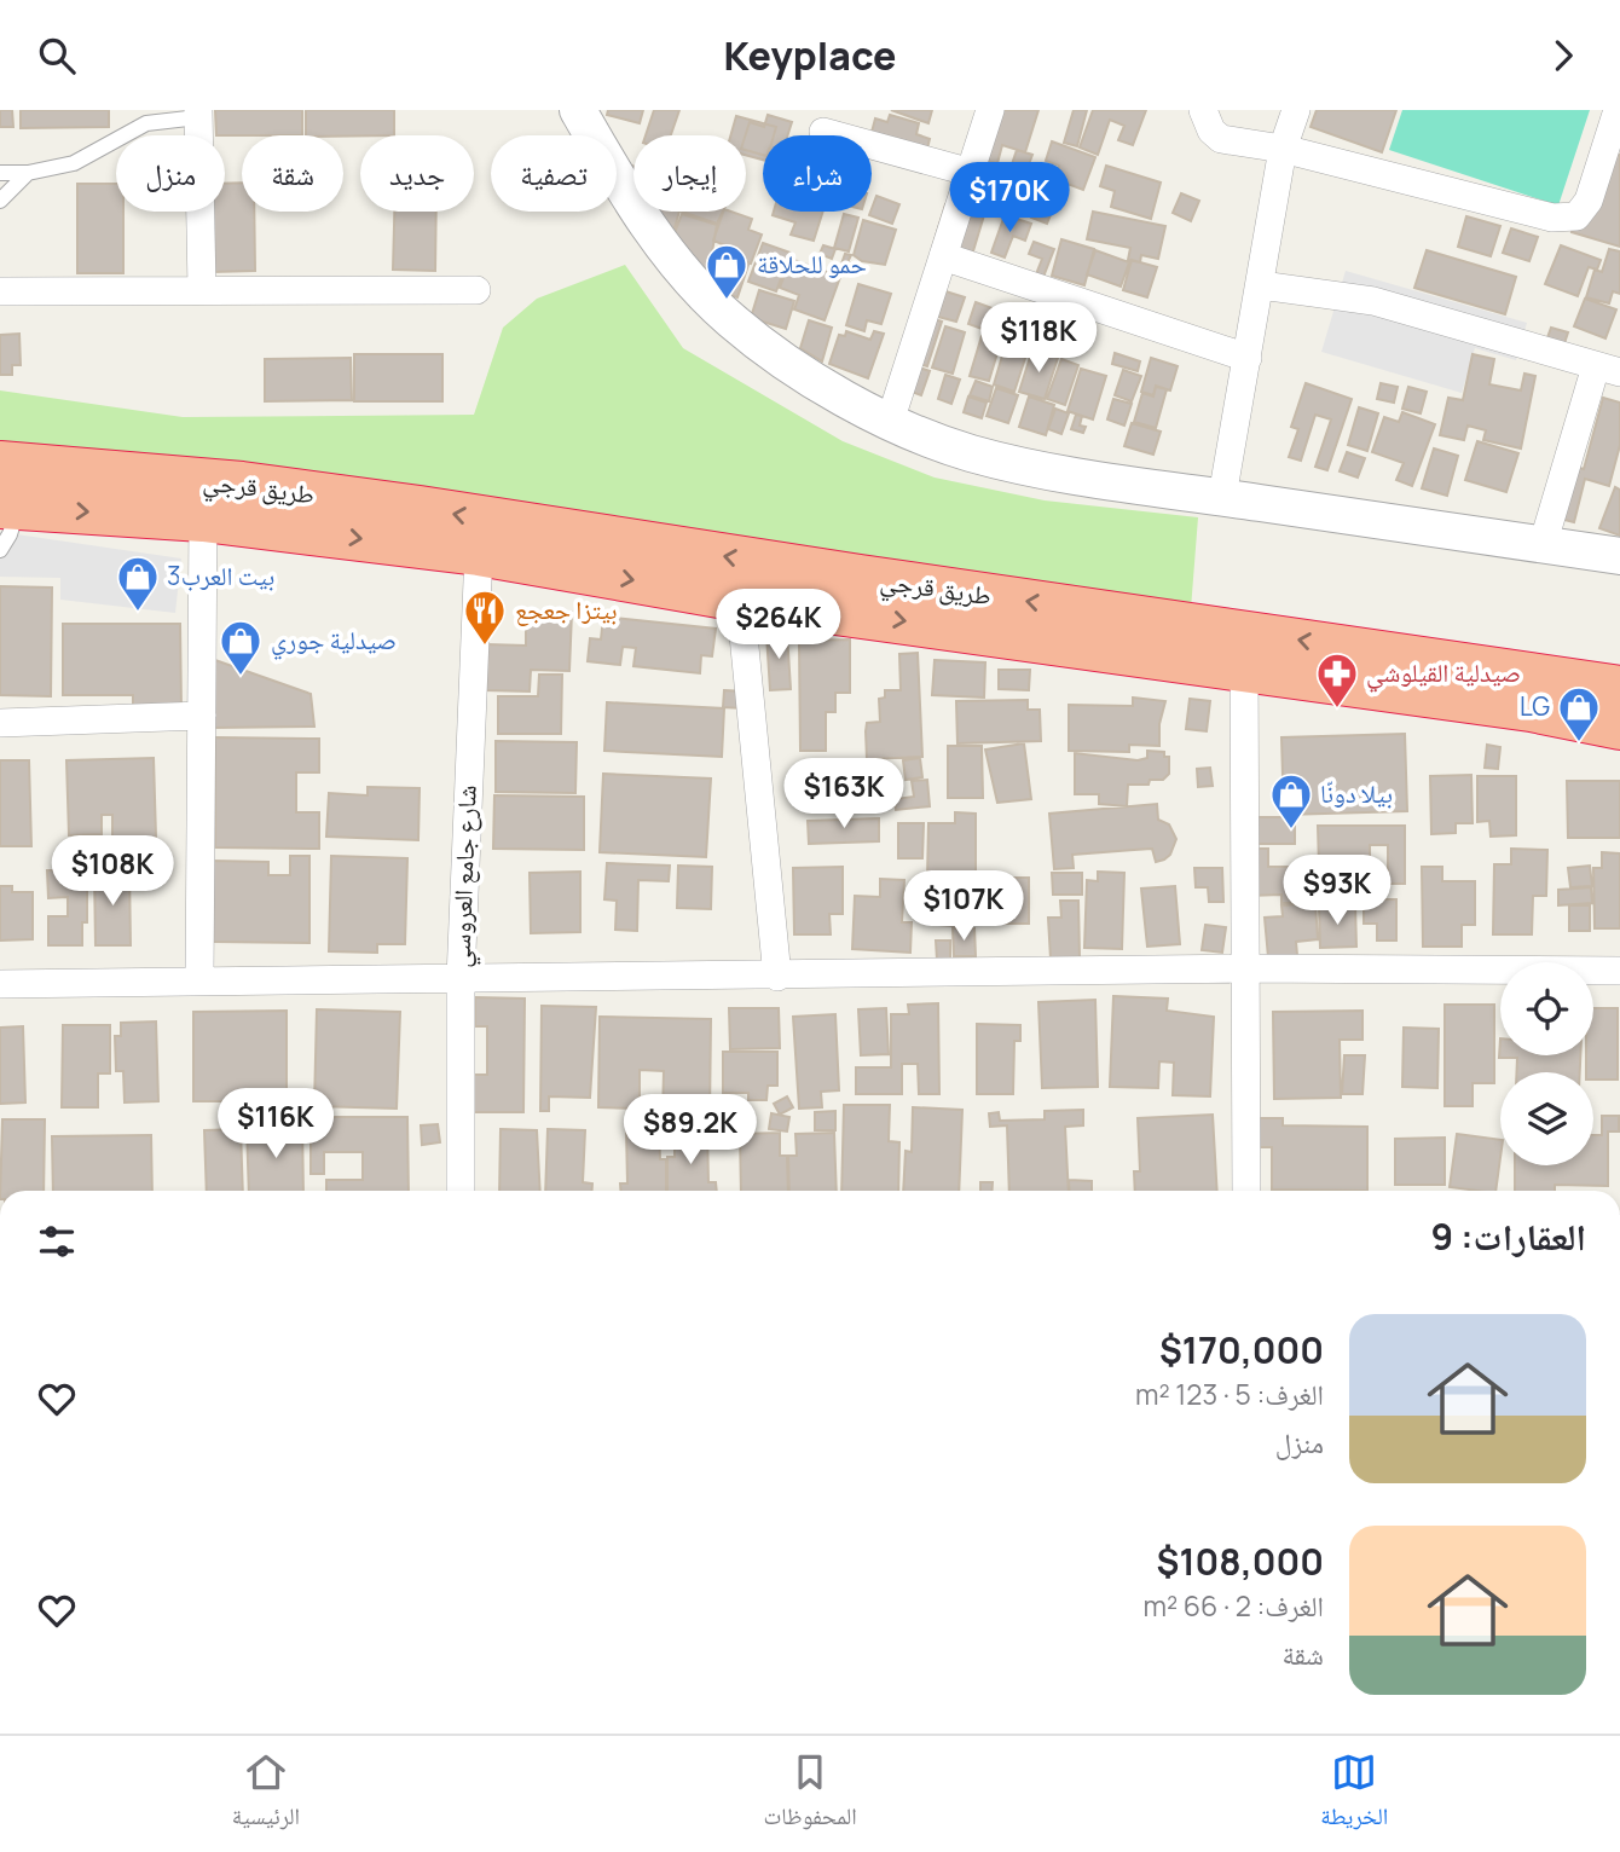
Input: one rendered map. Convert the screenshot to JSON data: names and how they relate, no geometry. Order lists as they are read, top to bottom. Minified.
{"streets":{"highway":["طريق قرجي"],"street":["شارع جامع العروسي"]},"crossings":[["طريق قرجي","شارع جامع العروسي"]],"places":{"shop":["حمو للحلاقة","بيت العرب3","صيدلية جوري","LG","بيلا دونّا"],"restaurant":["بيتزا جعجع"],"pharmacy":["صيدلية القيلوشي"]},"page":{"header":"Keyplace","chip":["شراء","إيجار","تصفية","جديد","شقة","منزل"],"price":["$170K","$118K","$264K","$163K","$108K","$93K","$107K","$116K","$89.2K"],"heading":"العقارات: 9","list":[{"name":"$170,000","note":"الغرف: 5 · 123 m² · منزل"},{"name":"$108,000","note":"الغرف: 2 · 66 m² · شقة"}],"tabs":["الخريطة","المحفوظات","الرئيسية"]}}
